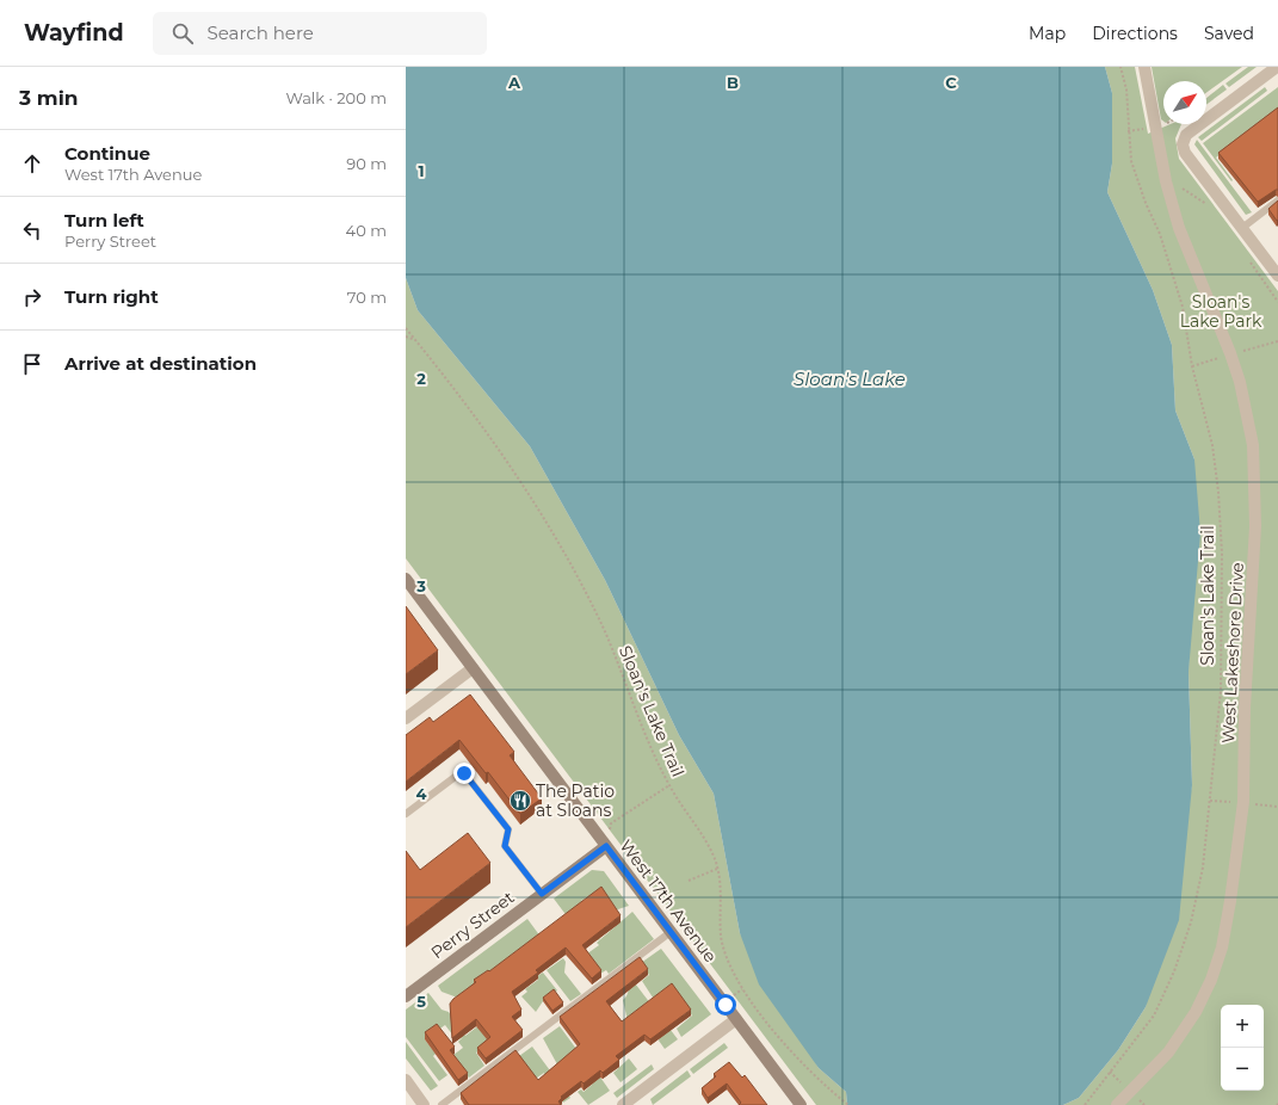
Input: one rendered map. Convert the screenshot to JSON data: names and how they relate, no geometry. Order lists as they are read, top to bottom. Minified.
{"streets":{"street":["West Lakeshore Drive","West 17th Avenue","Perry Street"],"path":["Sloan's Lake Trail"]},"crossings":[["West 17th Avenue","Perry Street"]],"water":["Sloan's Lake"],"parks":["Sloan's Lake Park"],"places":{"restaurant":["The Patio at Sloans"]},"north":"top right","page":{"header":"Wayfind","search":"Search here","nav":["Map","Directions","Saved"],"heading":["3 min","Walk · 200 m"],"list":[["Continue","West 17th Avenue","90 m"],["Turn left","Perry Street","40 m"],["Turn right","70 m"],"Arrive at destination"],"map_buttons":["+","−"]},"grid":{"columns":["A","B","C"],"rows":["1","2","3","4","5"]}}
